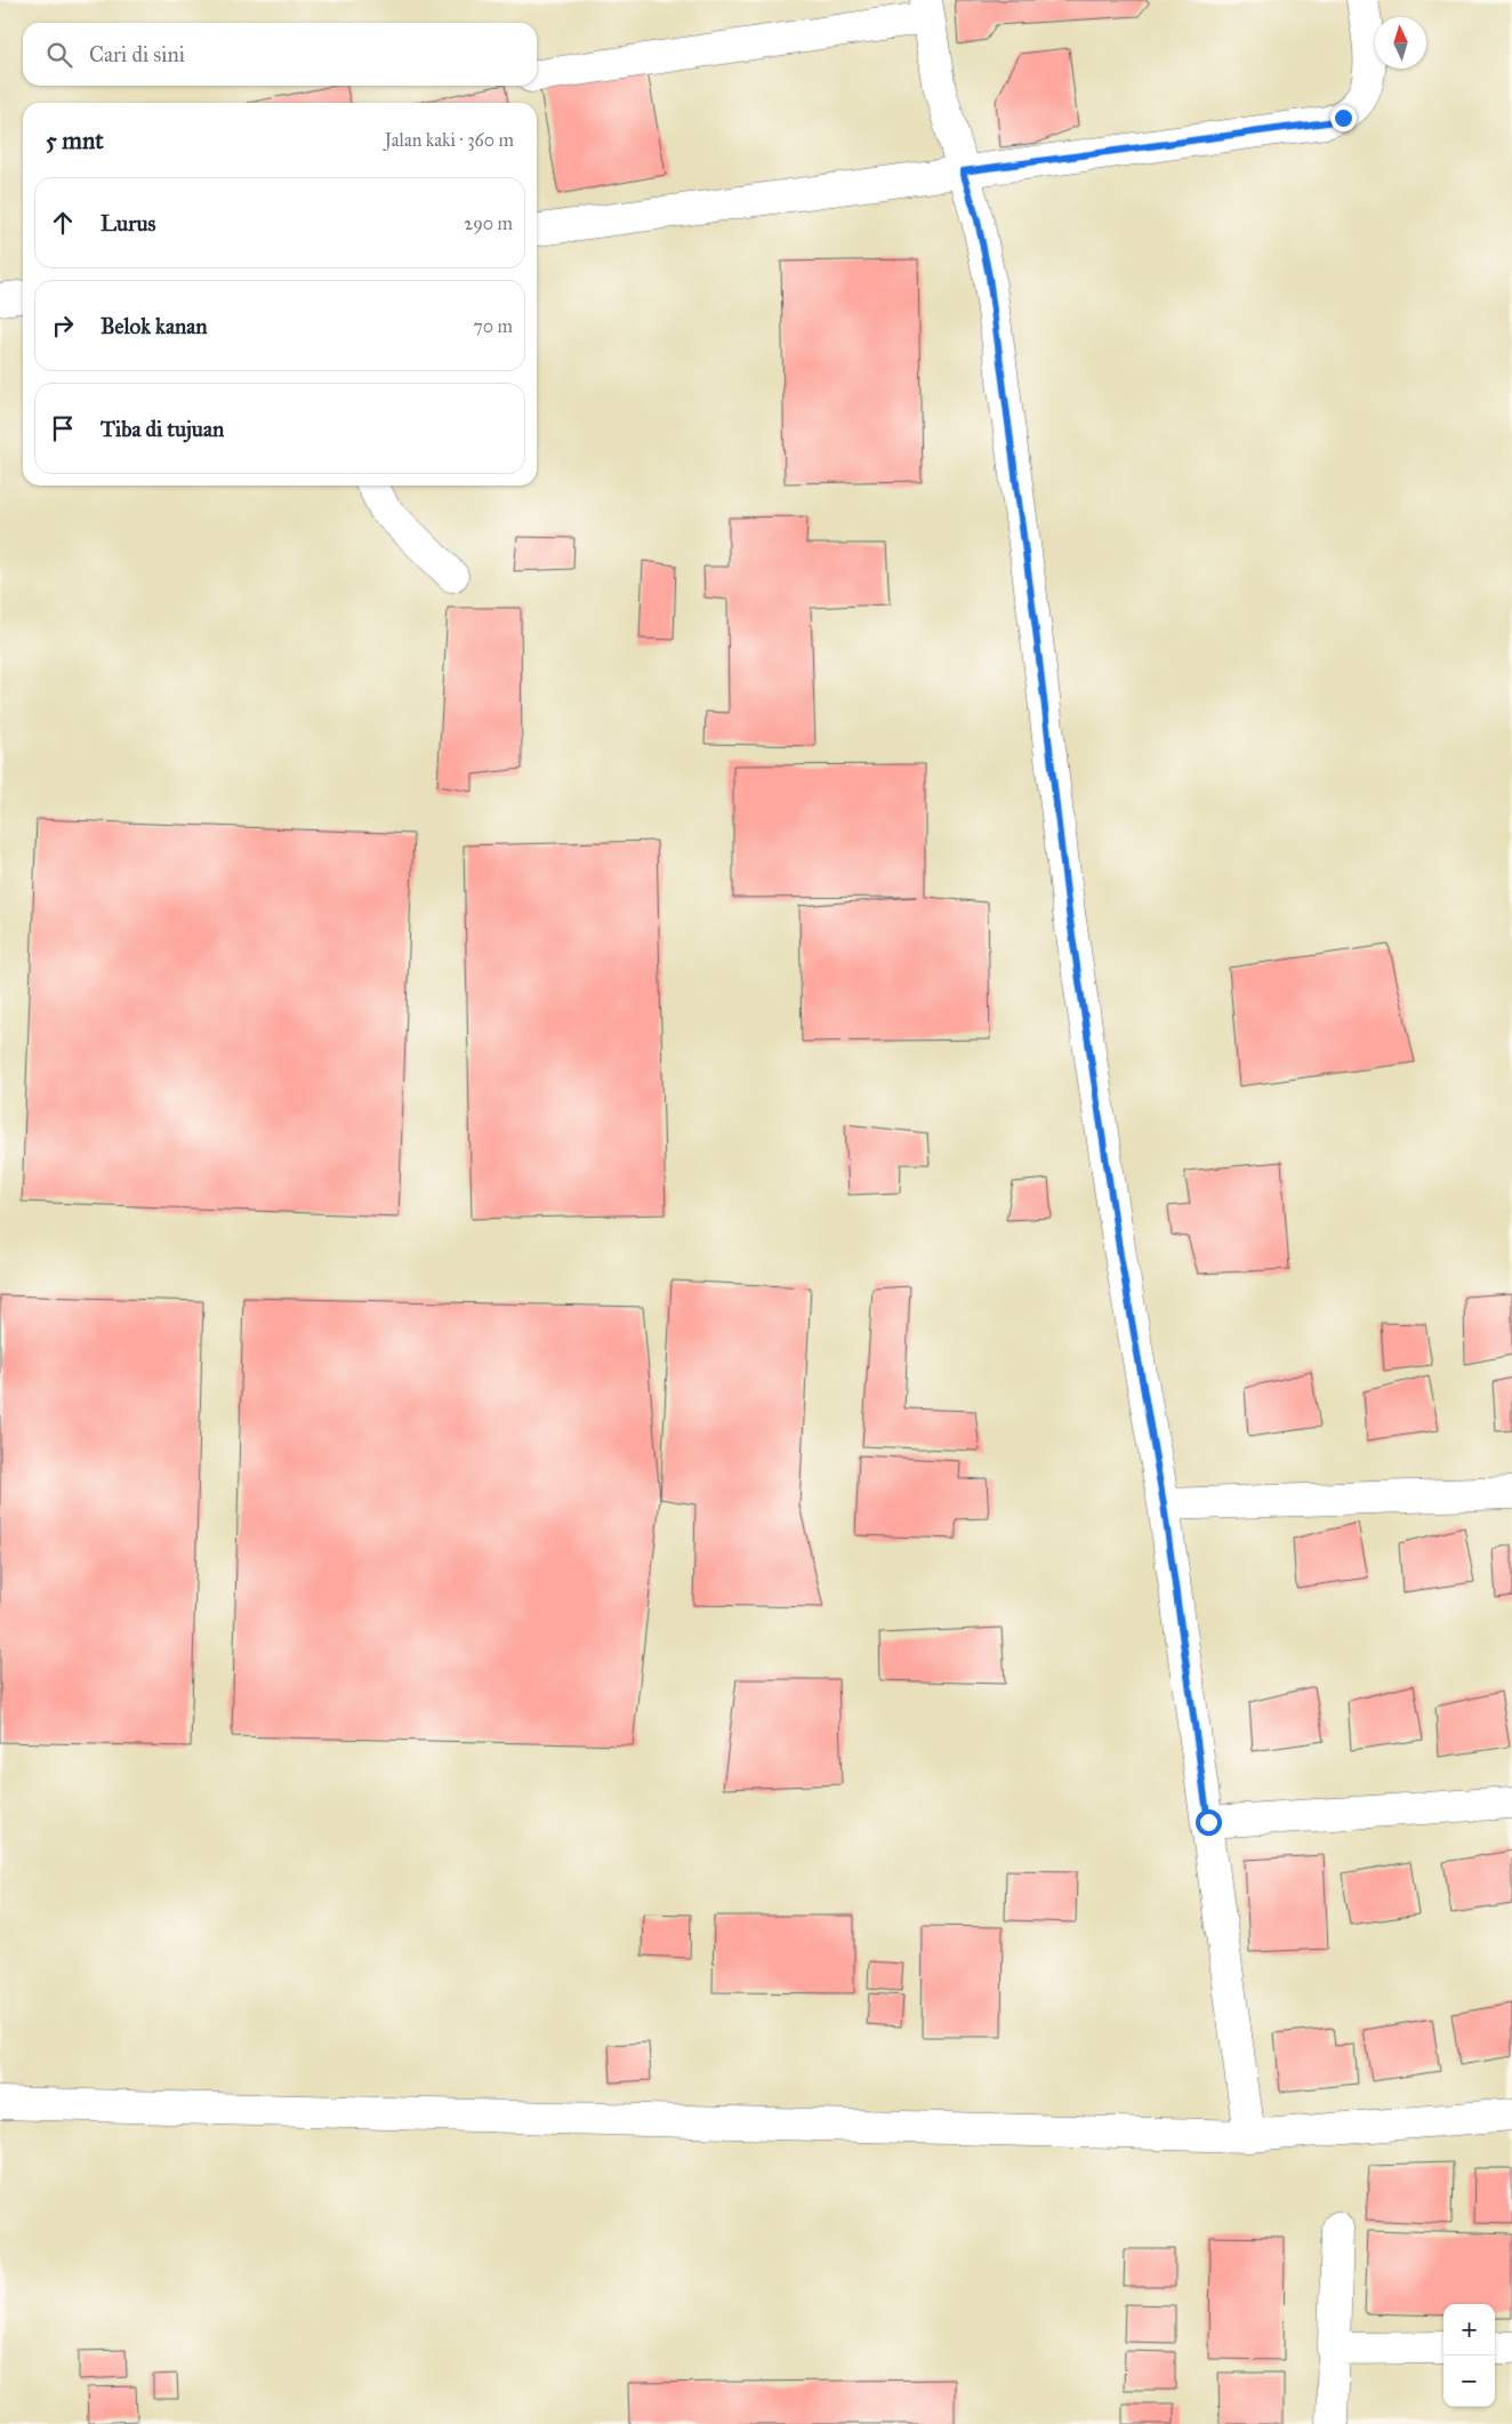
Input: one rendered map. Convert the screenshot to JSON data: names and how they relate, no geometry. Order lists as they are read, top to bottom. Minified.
{"north":"top","page":{"search":"Cari di sini","heading":["5 mnt","Jalan kaki · 360 m"],"list":[["Lurus","290 m"],["Belok kanan","70 m"],"Tiba di tujuan"],"map_buttons":["+","−"]}}
